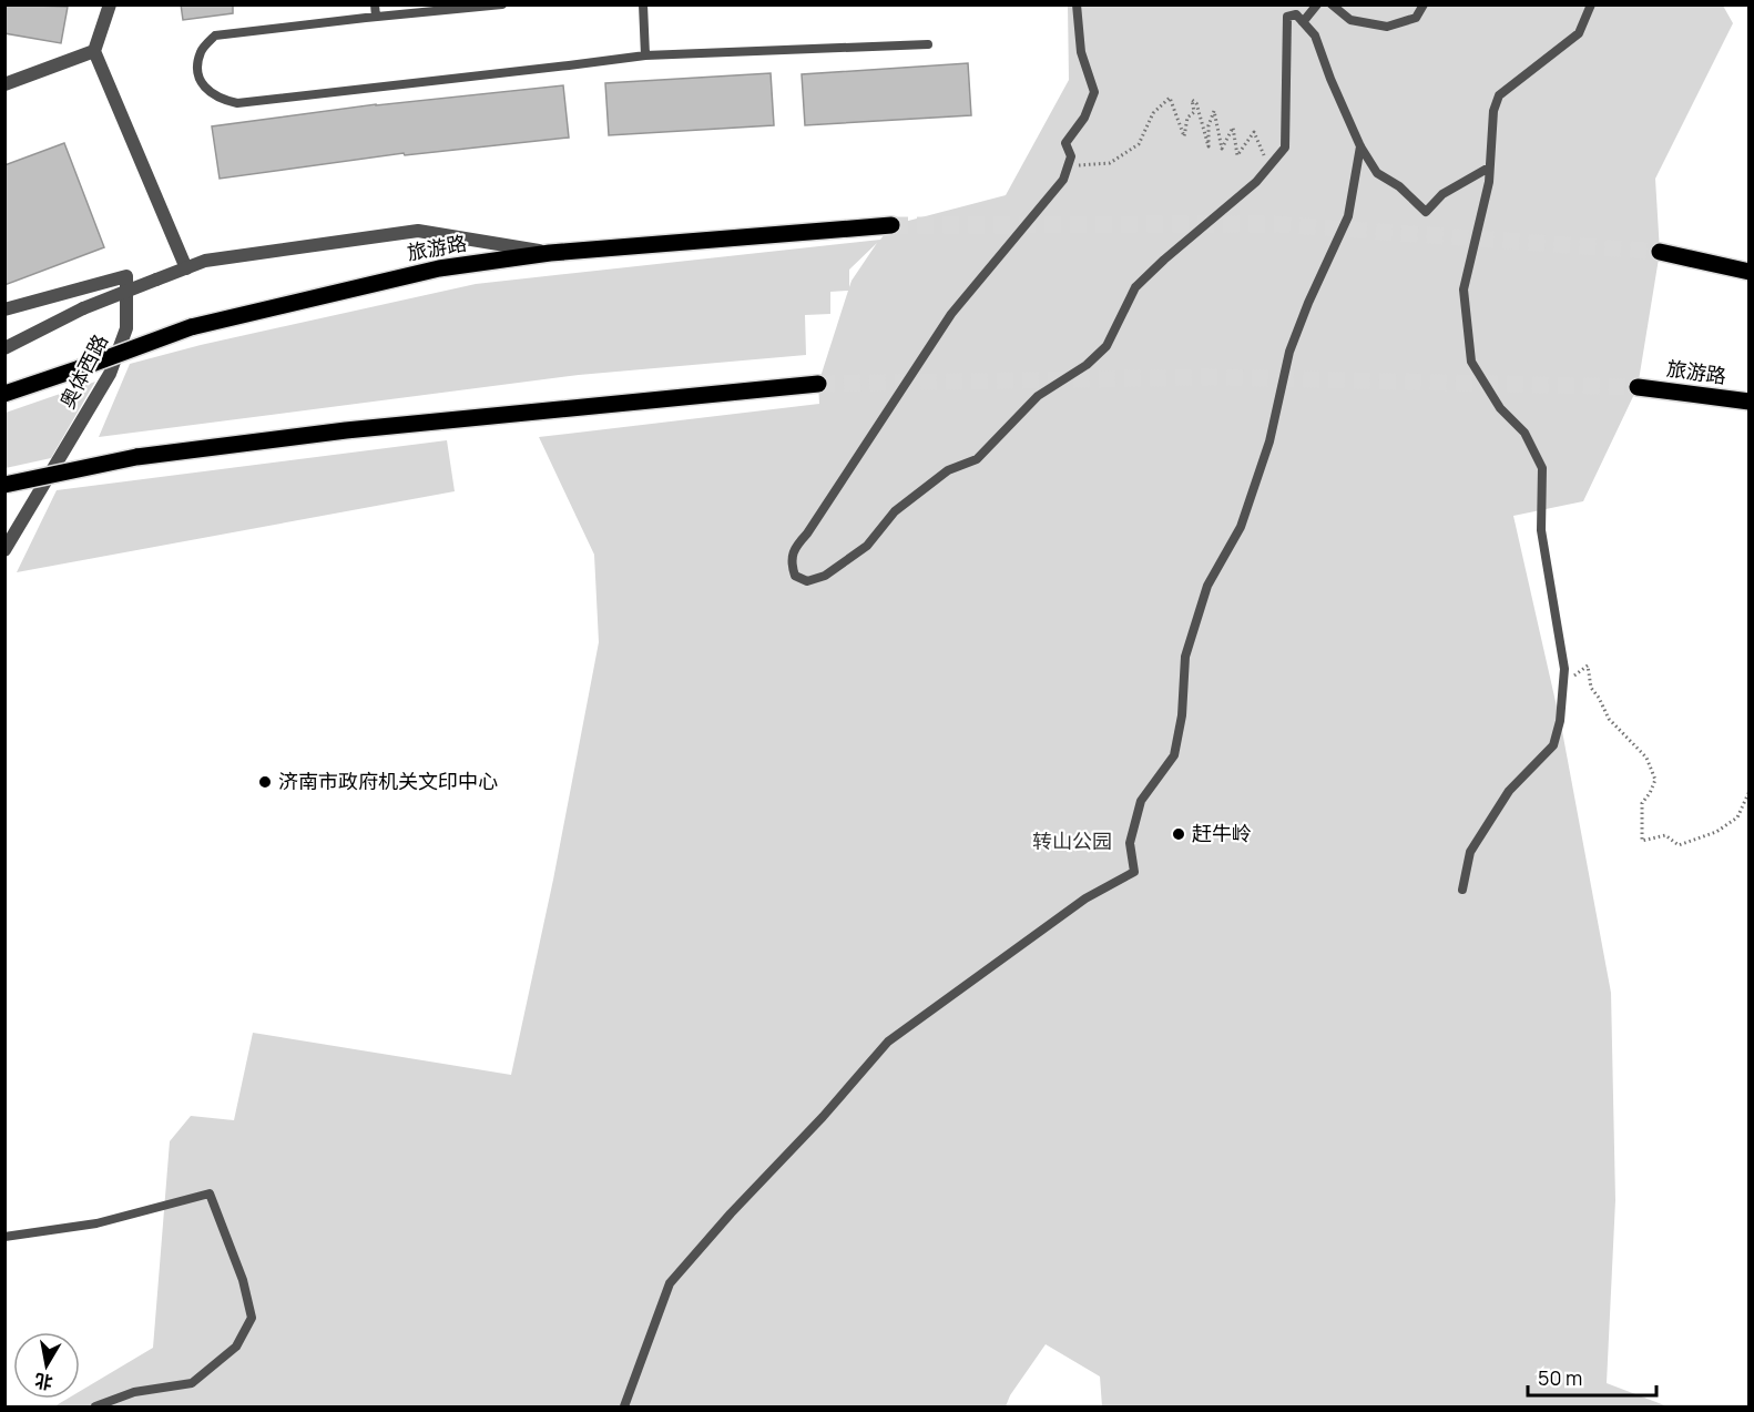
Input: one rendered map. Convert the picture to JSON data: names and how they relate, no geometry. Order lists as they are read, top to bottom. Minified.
{"streets":{"main road":["旅游路"],"street":["奥体西路"]},"parks":["转山公园"],"places":["济南市政府机关文印中心","赶牛岭"],"scale_bar":"50 m","north":"bottom"}
